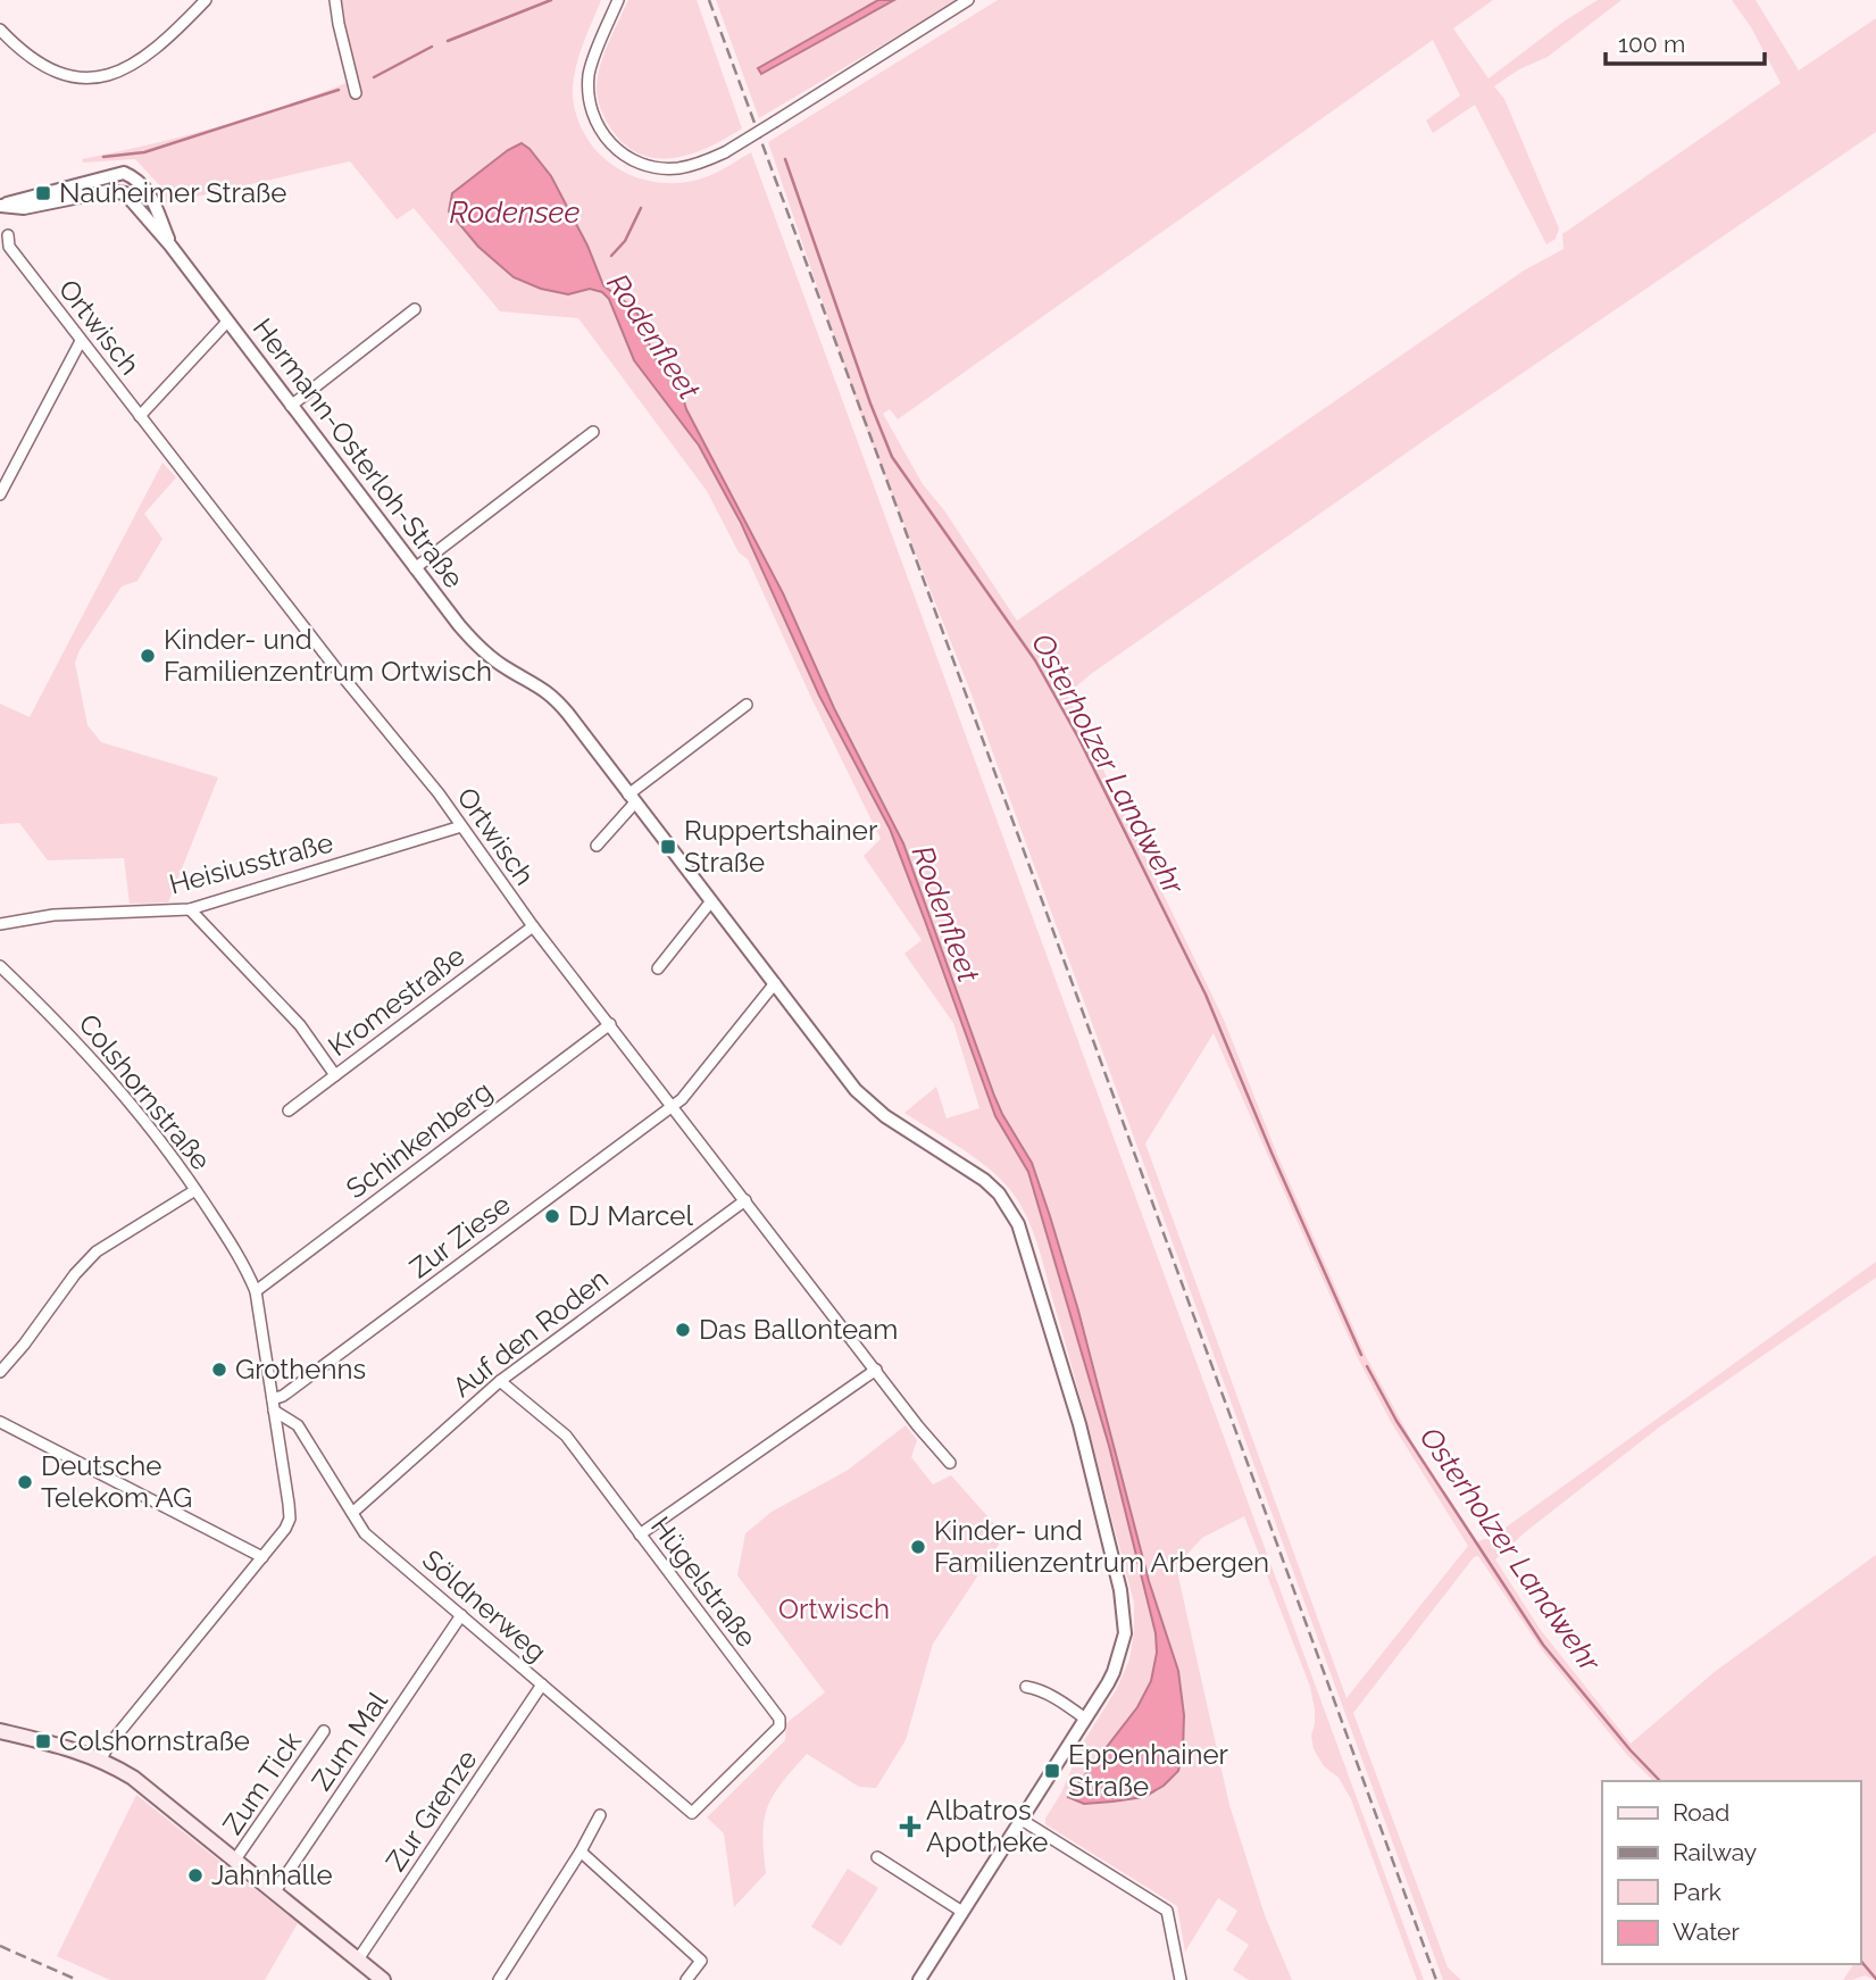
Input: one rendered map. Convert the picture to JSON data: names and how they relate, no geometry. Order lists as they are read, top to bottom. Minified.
{"streets":{"street":["Ortwisch","Hermann-Osterloh-Straße","Heisiusstraße","Kromestraße","Colshornstraße","Schinkenberg","Zur Ziese","Auf den Roden","Hügelstraße","Söldnerweg","Zum Mal","Zum Tick","Zur Grenze"]},"crossings":[["Ortwisch","Heisiusstraße"],["Ortwisch","Kromestraße"],["Ortwisch","Schinkenberg"],["Ortwisch","Zur Ziese"],["Ortwisch","Auf den Roden"],["Hermann-Osterloh-Straße","Zur Ziese"],["Colshornstraße","Schinkenberg"],["Colshornstraße","Zur Ziese"],["Colshornstraße","Söldnerweg"],["Zur Ziese","Söldnerweg"],["Auf den Roden","Hügelstraße"],["Auf den Roden","Söldnerweg"],["Hügelstraße","Söldnerweg"],["Söldnerweg","Zum Mal"],["Söldnerweg","Zur Grenze"]],"water":["Rodensee","Rodenfleet","Osterholzer Landwehr"],"parks":["Ortwisch"],"places":{"transit":["Nauheimer Straße","Ruppertshainer Straße","Colshornstraße","Eppenhainer Straße"],"other":["Kinder- und Familienzentrum Ortwisch","DJ Marcel","Das Ballonteam","Grothenns","Deutsche Telekom AG","Kinder- und Familienzentrum Arbergen","Jahnhalle"],"health":["Albatros Apotheke"]},"legend":["Road","Railway","Park","Water"],"scale_bar":"100 m"}
